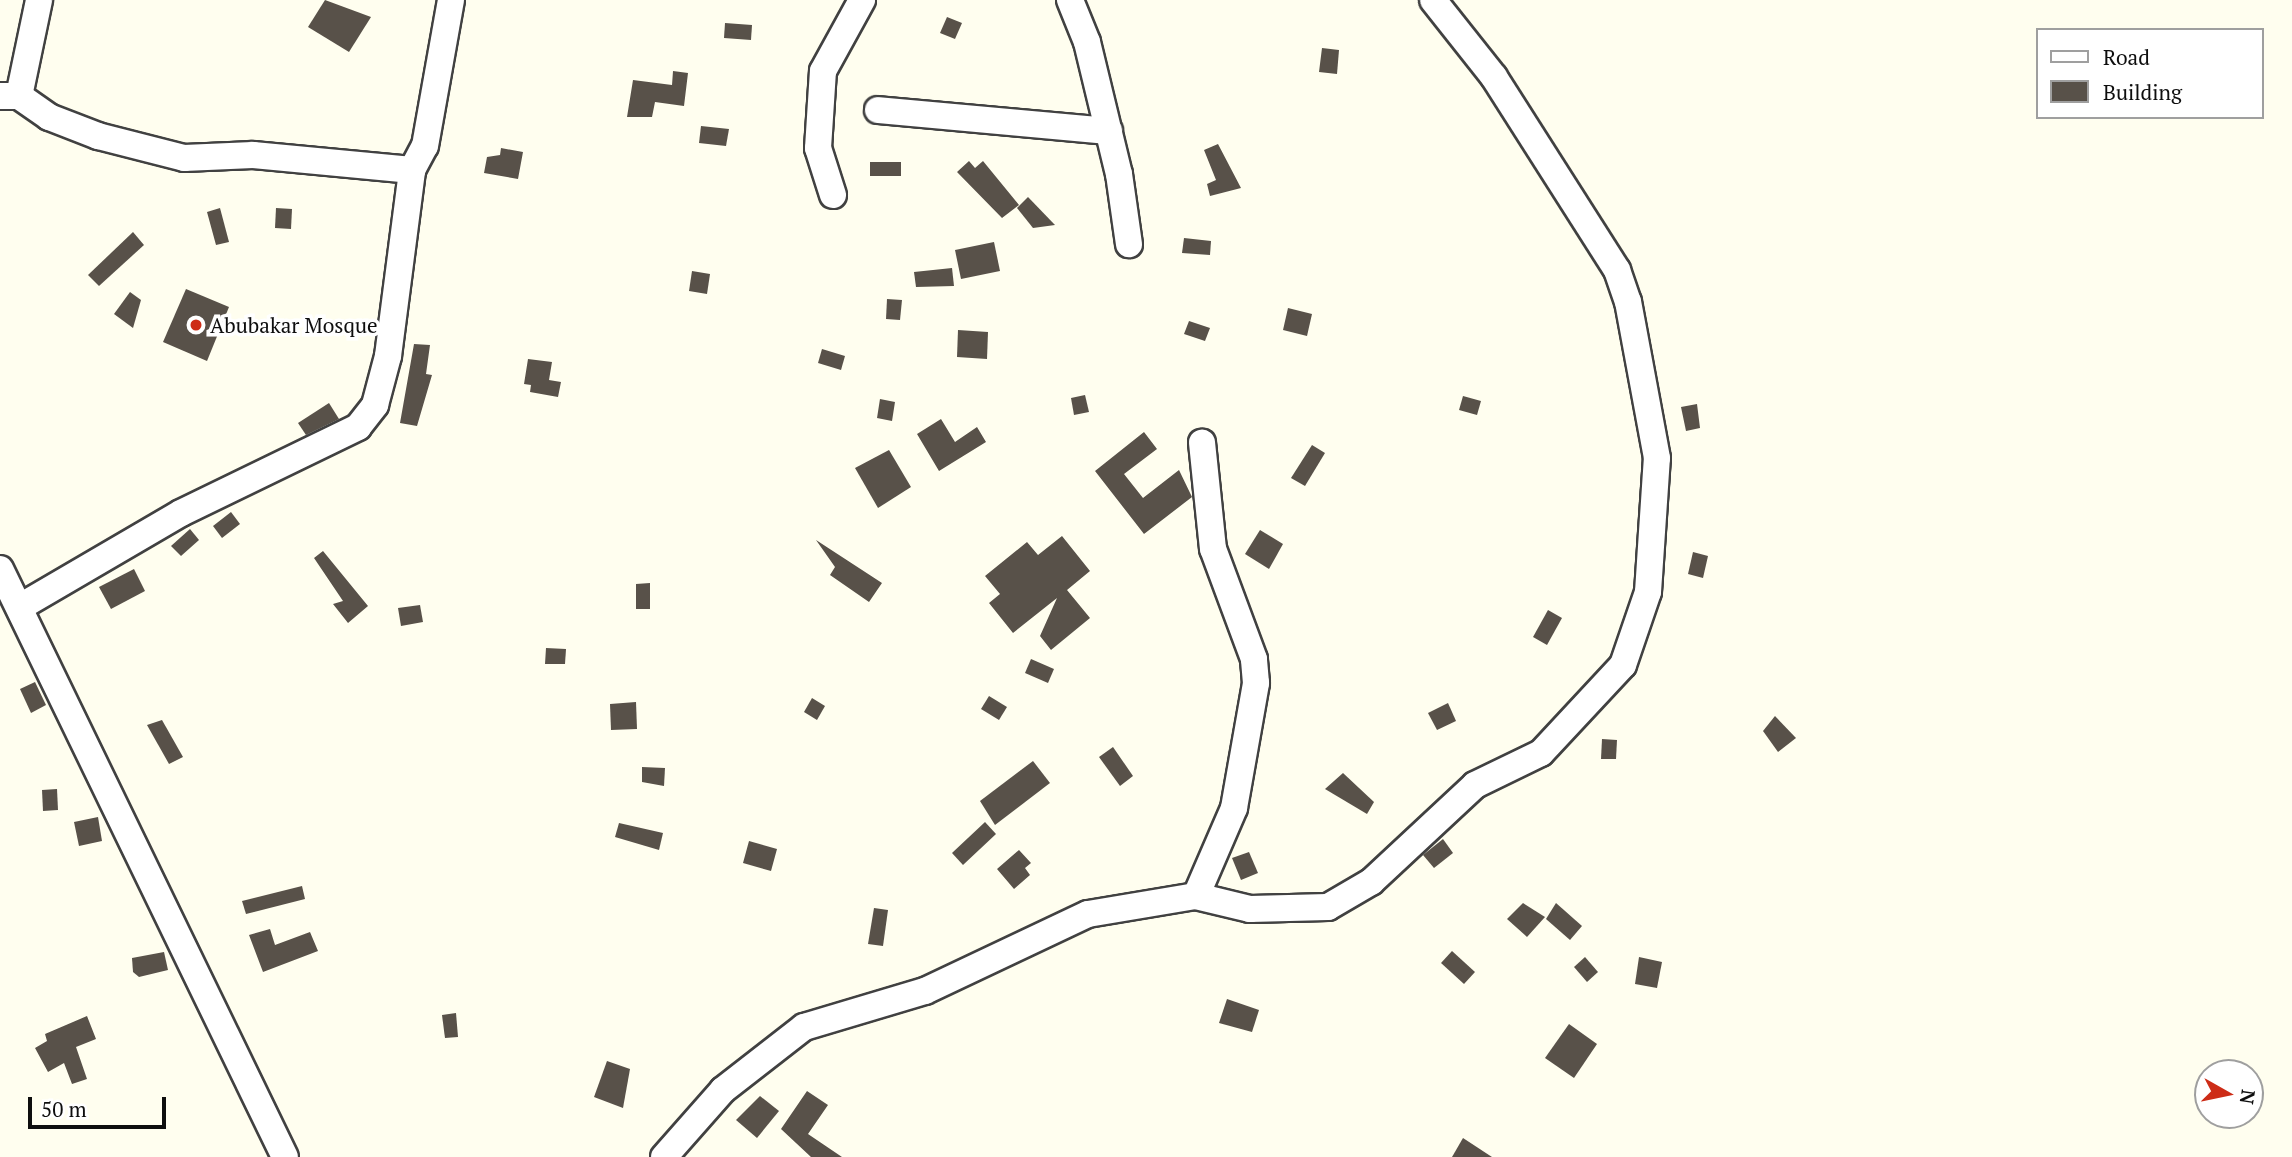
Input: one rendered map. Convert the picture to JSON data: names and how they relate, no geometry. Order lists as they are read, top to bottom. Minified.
{"places":["Abubakar Mosque"],"legend":["Road","Building"],"scale_bar":"50 m","north":"right"}
